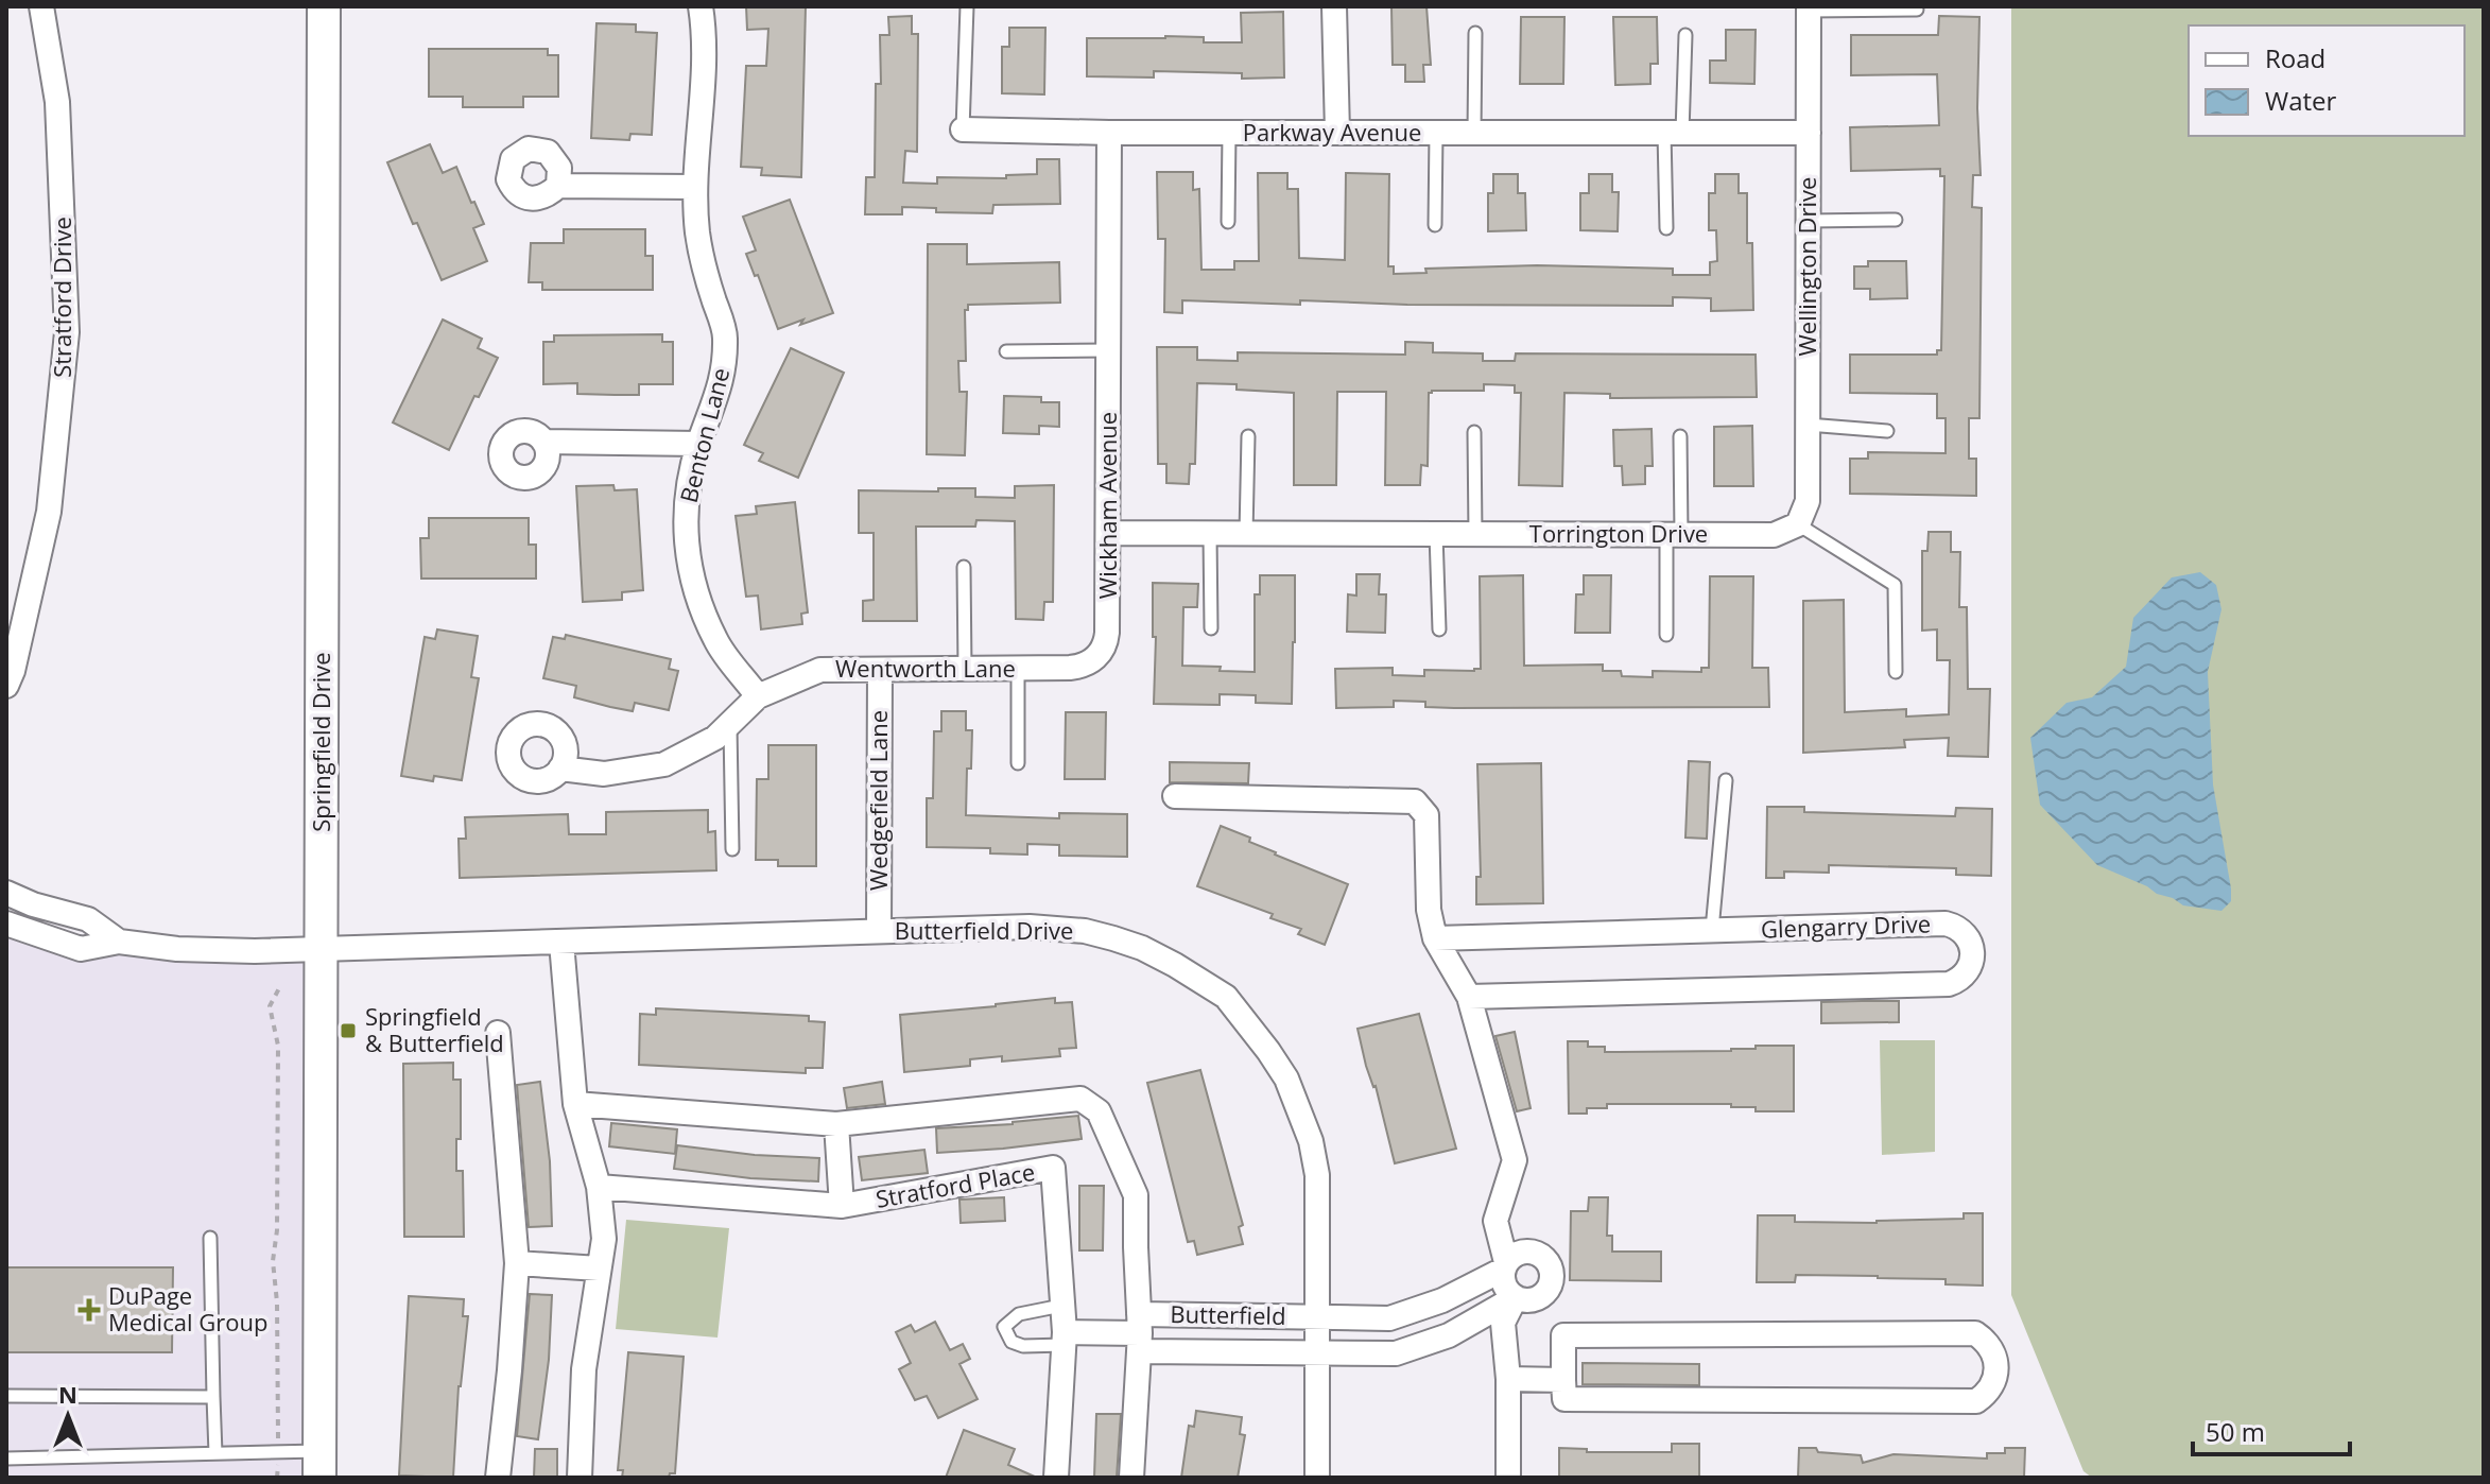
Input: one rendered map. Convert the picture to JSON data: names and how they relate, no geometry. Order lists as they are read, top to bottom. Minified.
{"streets":{"street":["Parkway Avenue","Wellington Drive","Stratford Drive","Benton Lane","Wickham Avenue","Torrington Drive","Wentworth Lane","Springfield Drive","Wedgefield Lane","Glengarry Drive","Butterfield Drive","Stratford Place","Butterfield"]},"crossings":[["Parkway Avenue","Wellington Drive"],["Parkway Avenue","Wickham Avenue"],["Wellington Drive","Torrington Drive"],["Benton Lane","Wentworth Lane"],["Wickham Avenue","Torrington Drive"],["Wickham Avenue","Wentworth Lane"],["Wentworth Lane","Wedgefield Lane"],["Springfield Drive","Butterfield Drive"],["Wedgefield Lane","Butterfield Drive"],["Butterfield Drive","Butterfield"],["Stratford Place","Butterfield"]],"places":{"transit":["Springfield & Butterfield"],"health":["DuPage Medical Group"]},"legend":["Road","Water"],"scale_bar":"50 m","north":"top"}
